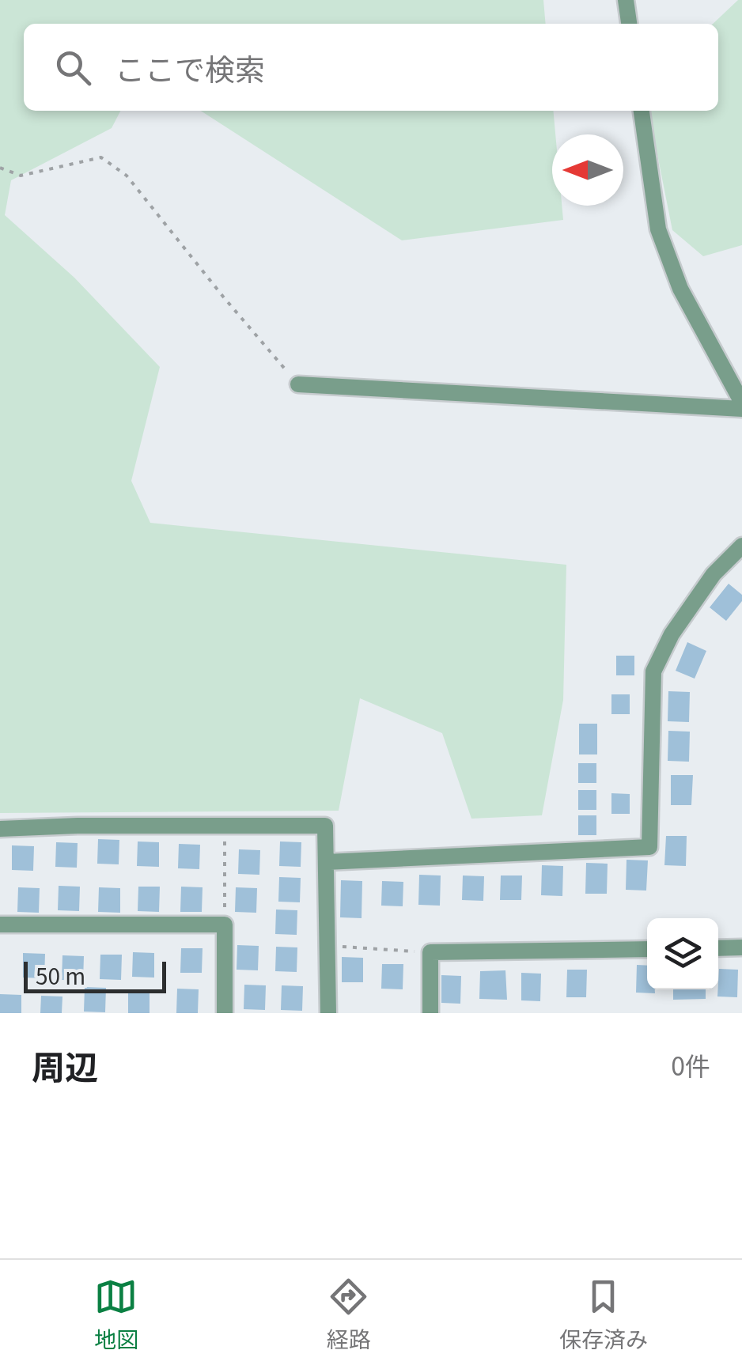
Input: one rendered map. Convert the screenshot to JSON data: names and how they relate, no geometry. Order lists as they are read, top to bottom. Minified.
{"scale_bar":"50 m","north":"left","page":{"search":"ここで検索","scale":"50 m","heading":["周辺","0件"],"nav":["地図","経路","保存済み"]}}
